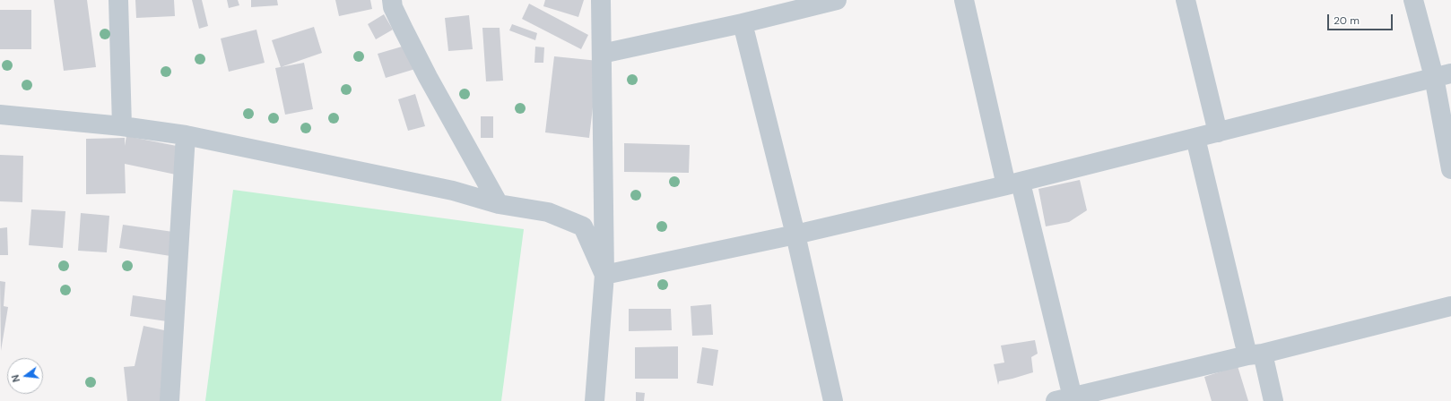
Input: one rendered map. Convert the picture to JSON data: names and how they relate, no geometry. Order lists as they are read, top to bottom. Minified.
{"scale_bar":"20 m","north":"left"}
